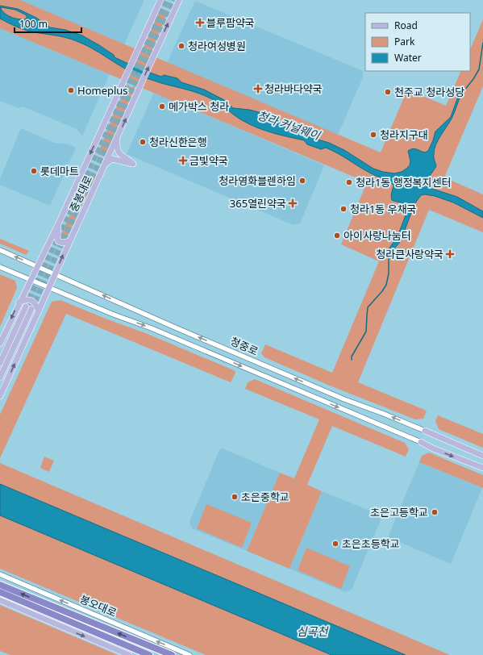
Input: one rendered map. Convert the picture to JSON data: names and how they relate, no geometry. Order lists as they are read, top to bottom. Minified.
{"streets":{"highway":["봉오대로"],"main road":["중봉대로","청중로"]},"crossings":[["중봉대로","청중로"]],"one_way":["봉오대로"],"water":["청라 커널웨이","심곡천"],"places":{"health":["블루팜약국","청라바다약국","금빛약국","365열린약국","청라큰사랑약국"],"other":["청라여성병원","Homeplus","천주교 청라성당","메가박스 청라","청라지구대","청라신한은행","롯데마트","청라영화블렌하임","청라1동 행정복지센터","청라1동 우채국","아이사랑나눔터","초은중학교","초은고등학교","초은초등학교"]},"legend":["Road","Park","Water"],"scale_bar":"100 m"}
